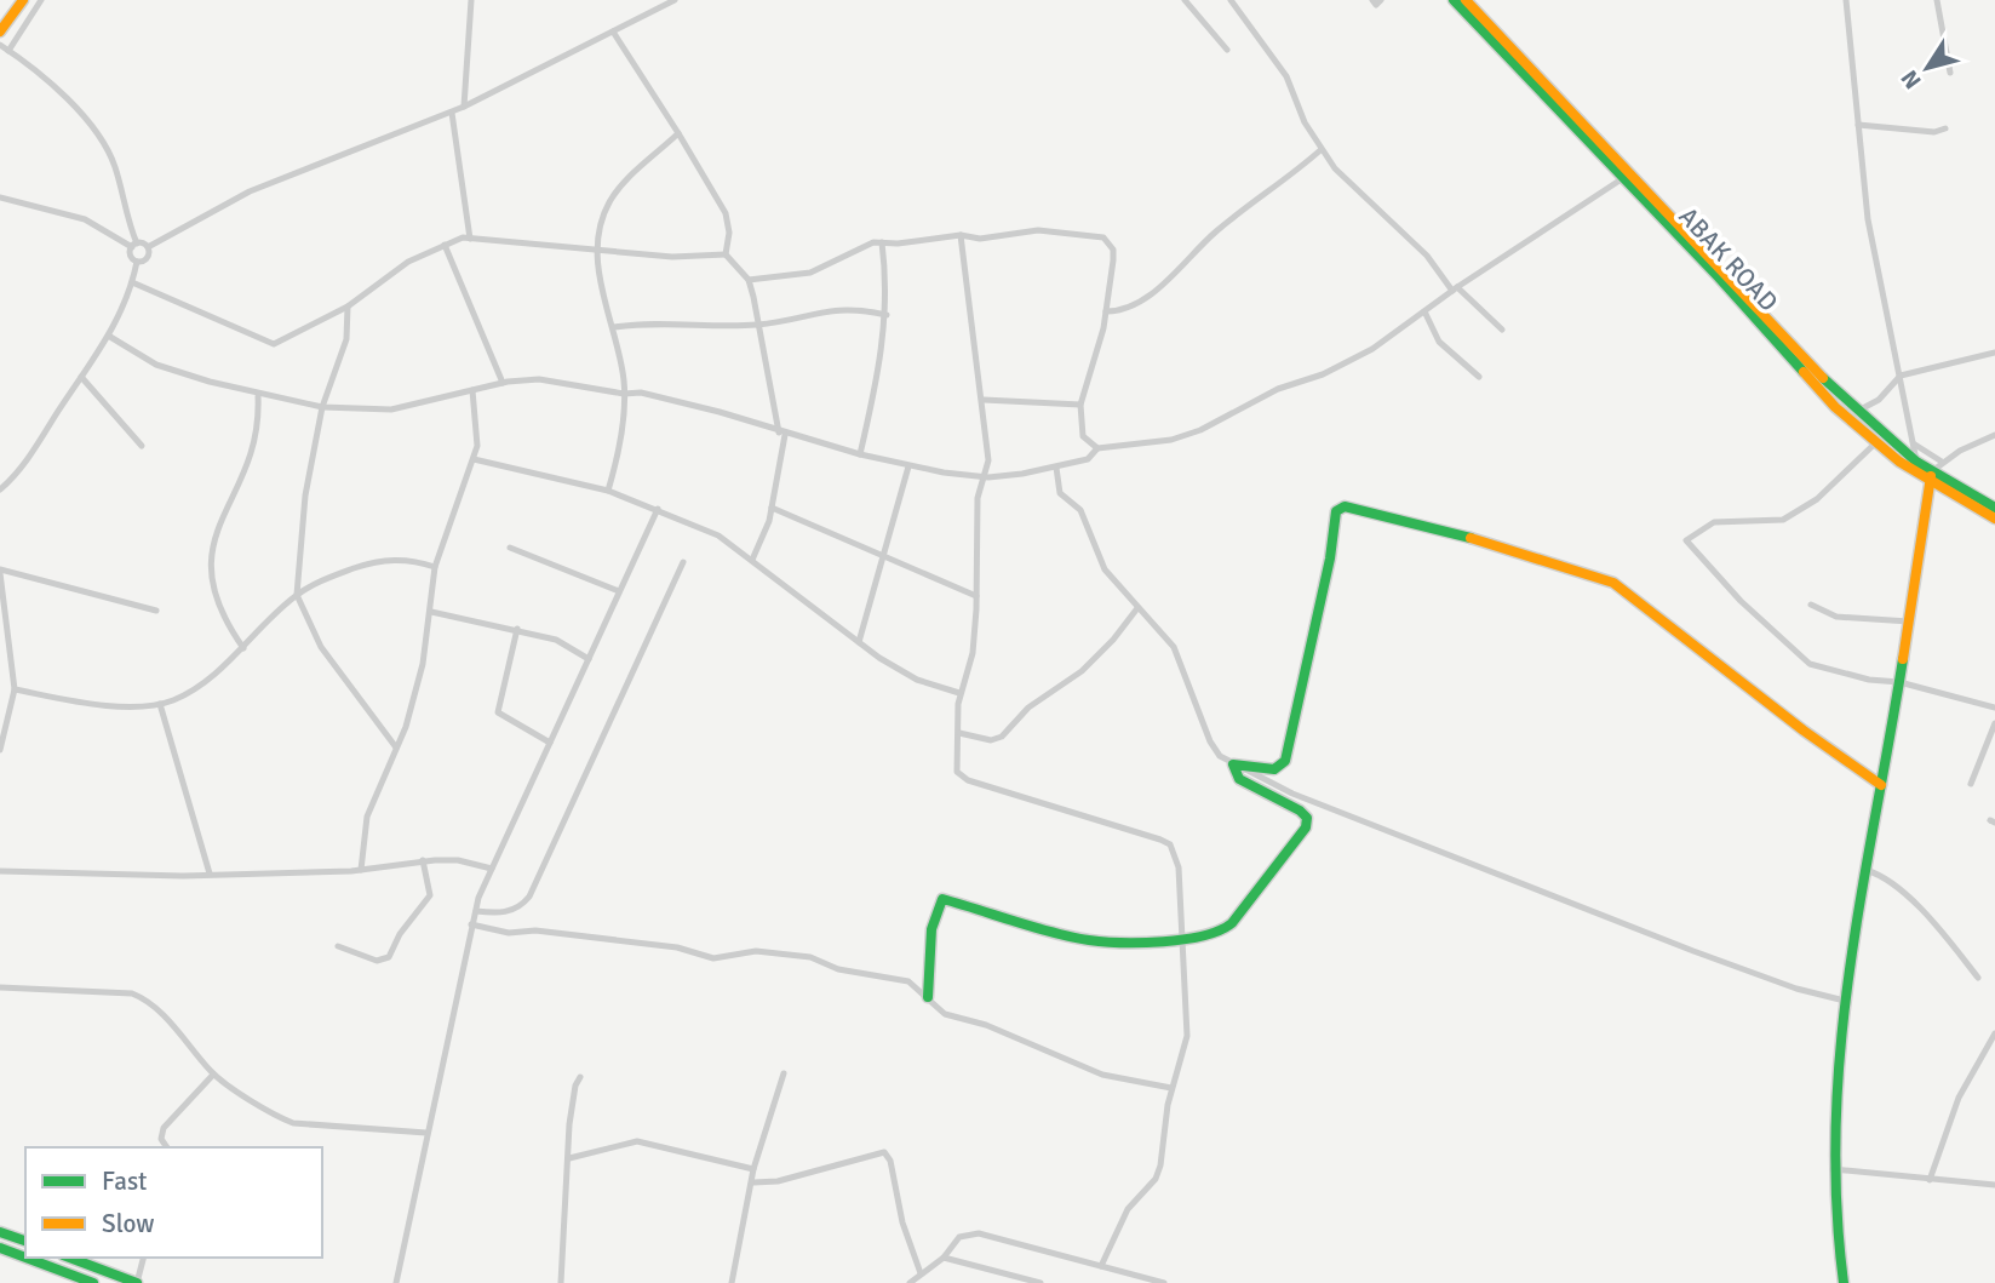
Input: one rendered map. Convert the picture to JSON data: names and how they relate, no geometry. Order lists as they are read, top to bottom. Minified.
{"streets":{"main road":["ABAK ROAD"]},"legend":["Fast","Slow"],"north":"bottom left"}
